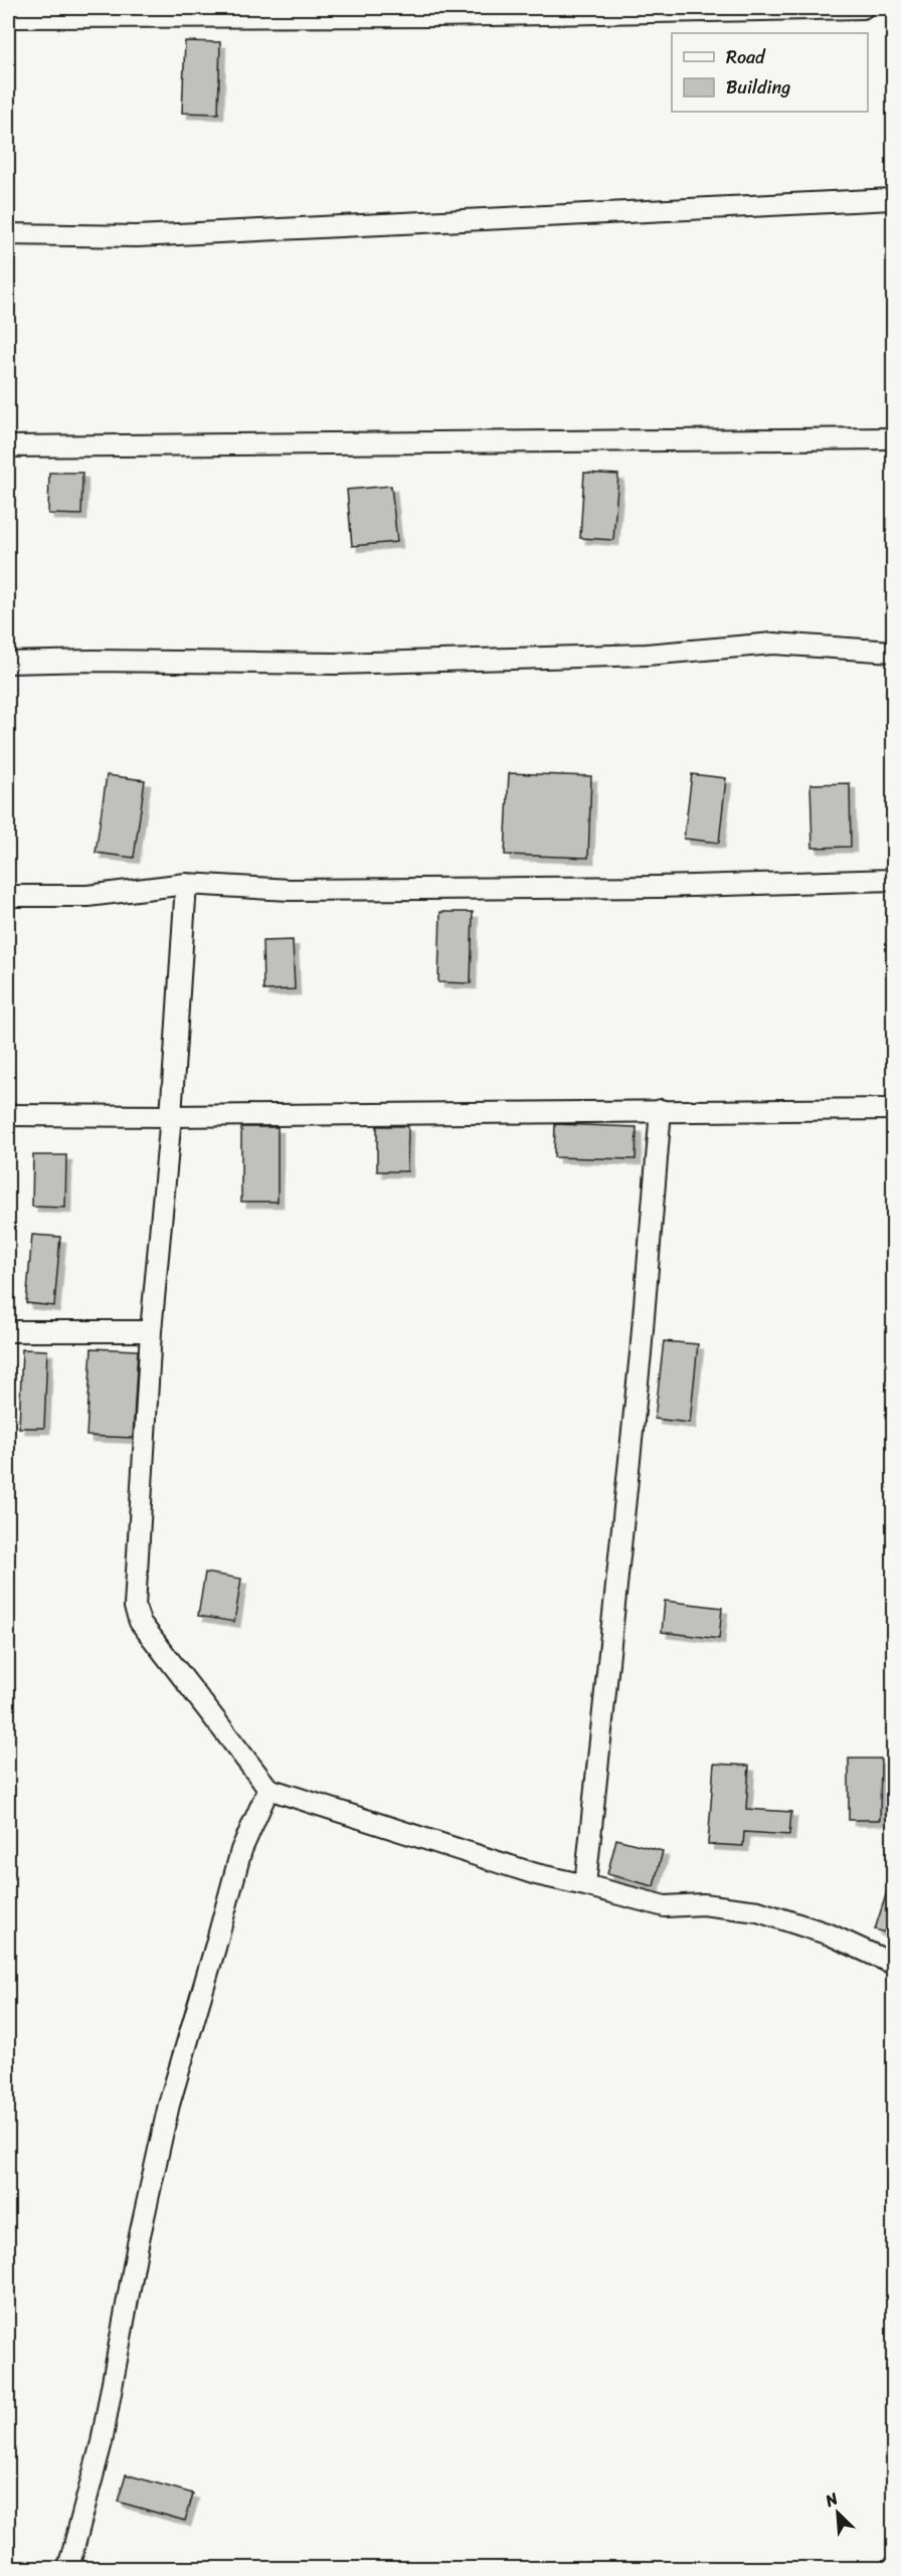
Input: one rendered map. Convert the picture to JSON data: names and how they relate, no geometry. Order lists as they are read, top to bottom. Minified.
{"legend":["Road","Building"],"north":"top left"}
